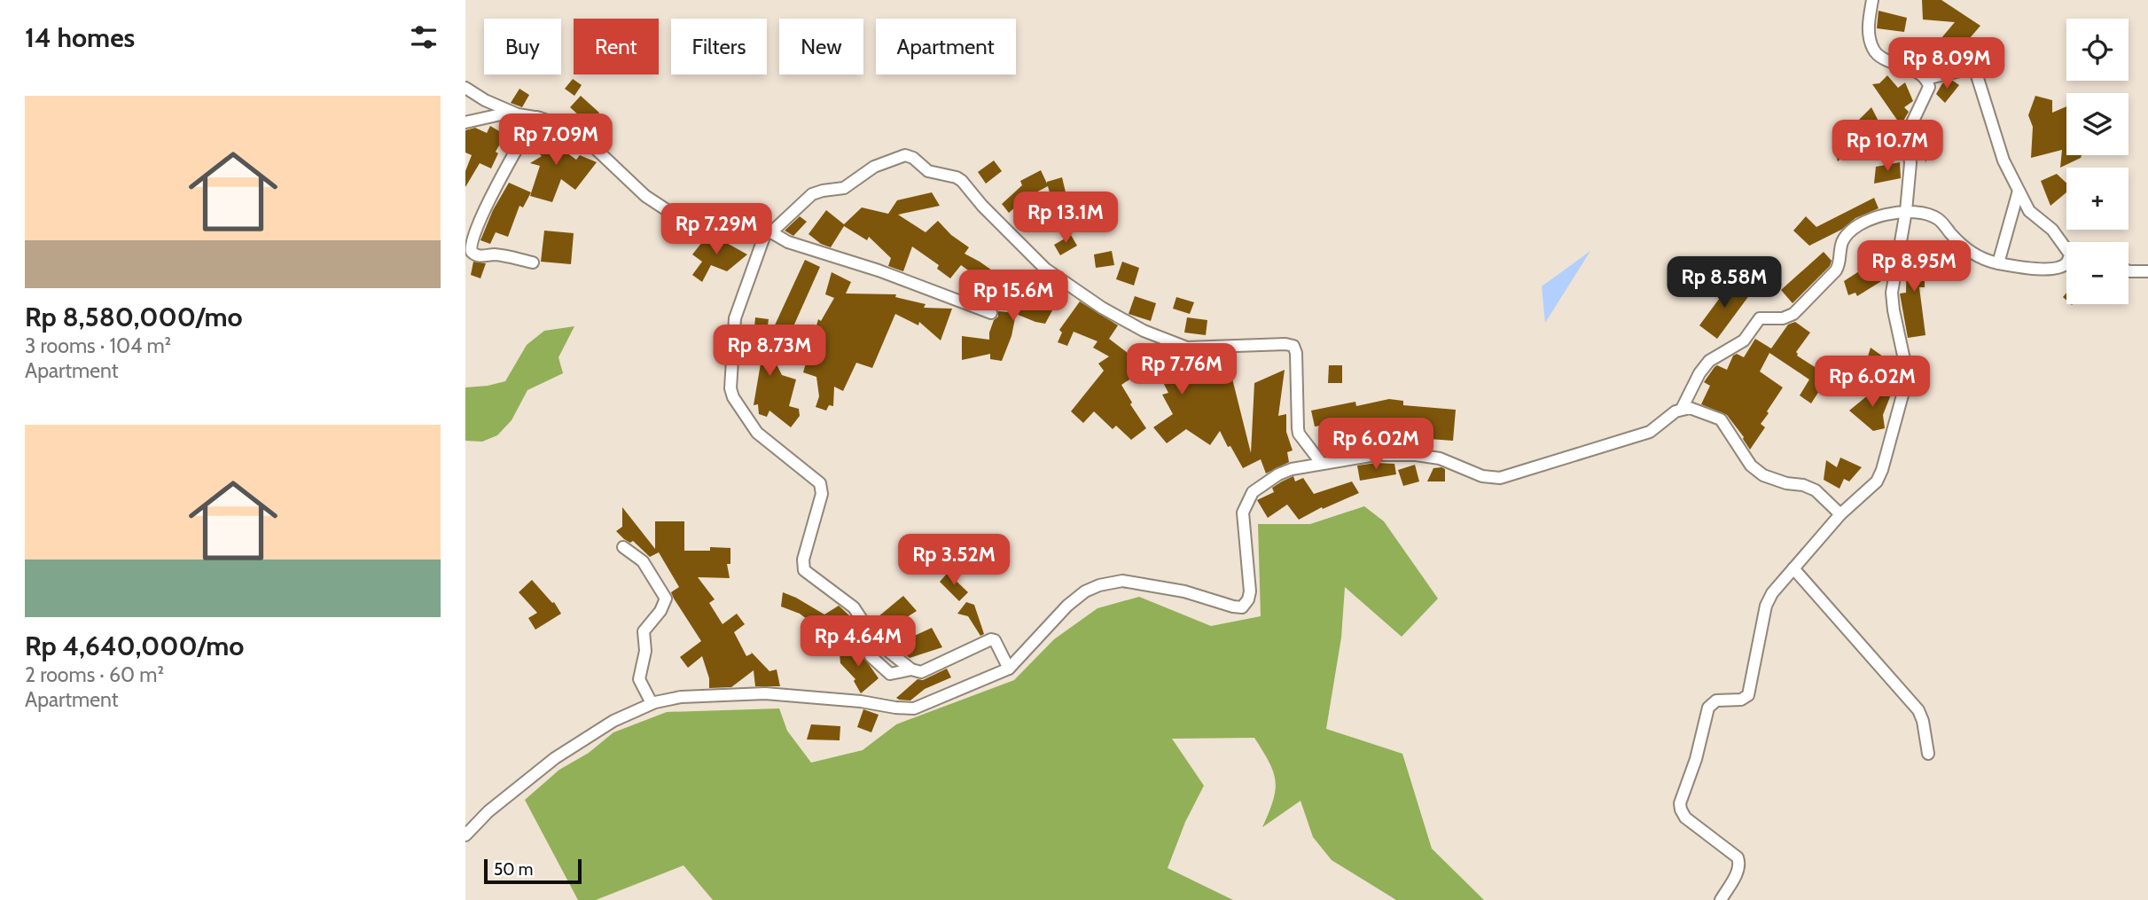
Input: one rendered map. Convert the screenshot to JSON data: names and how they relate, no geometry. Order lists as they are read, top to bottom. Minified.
{"scale_bar":"50 m","page":{"heading":"14 homes","map_buttons":["+","−"],"chip":["Buy","Rent","Filters","New","Apartment"],"price":["Rp 8.09M","Rp 7.09M","Rp 10.7M","Rp 13.1M","Rp 7.29M","Rp 8.95M","Rp 8.58M","Rp 15.6M","Rp 8.73M","Rp 7.76M","Rp 6.02M","Rp 6.02M","Rp 3.52M","Rp 4.64M"],"list":[{"name":"Rp 8,580,000/mo","note":"3 rooms · 104 m² · Apartment"},{"name":"Rp 4,640,000/mo","note":"2 rooms · 60 m² · Apartment"}],"scale":"50 m"}}
